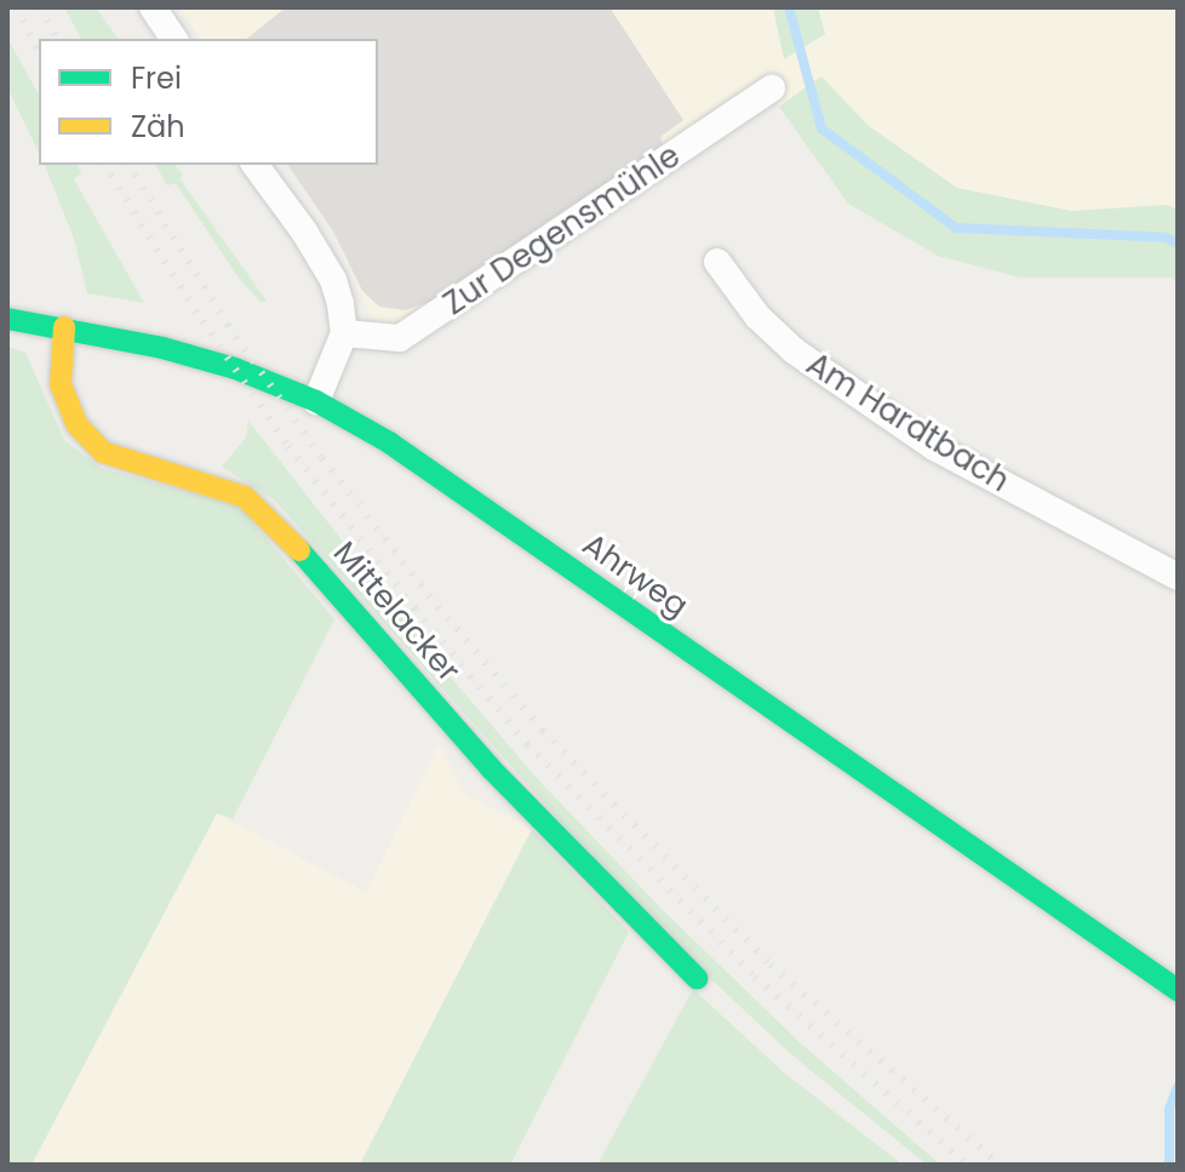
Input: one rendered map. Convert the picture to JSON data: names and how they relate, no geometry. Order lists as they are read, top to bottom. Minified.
{"streets":{"street":["Zur Degensmühle","Am Hardtbach","Ahrweg","Mittelacker"]},"crossings":[["Ahrweg","Mittelacker"]],"legend":["Frei","Zäh"]}
